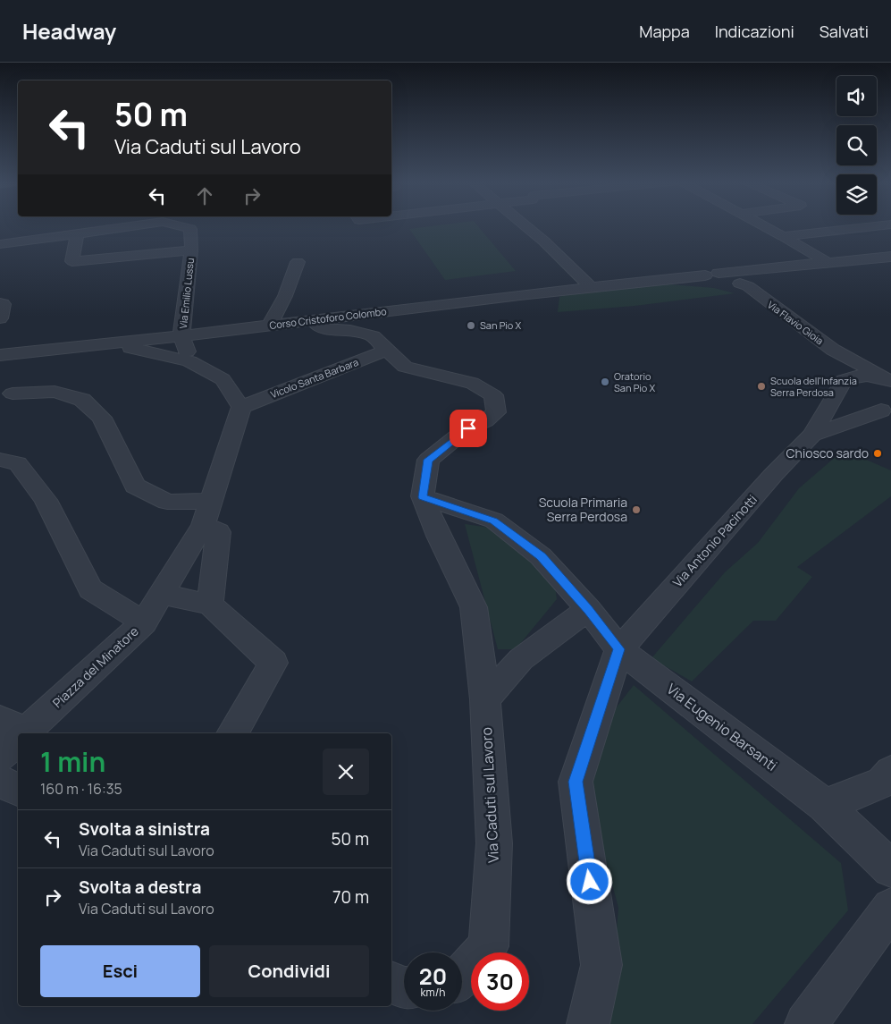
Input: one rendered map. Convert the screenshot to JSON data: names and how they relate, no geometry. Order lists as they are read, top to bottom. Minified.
{"streets":{"street":["Via Emilio Lussu","Corso Cristoforo Colombo","Via Flavio Gioia","Vicolo Santa Barbara","Via Antonio Pacinotti","Piazza del Minatore","Via Eugenio Barsanti","Via Caduti sul Lavoro"]},"crossings":[["Via Emilio Lussu","Corso Cristoforo Colombo"],["Corso Cristoforo Colombo","Via Flavio Gioia"],["Via Flavio Gioia","Via Antonio Pacinotti"],["Vicolo Santa Barbara","Piazza del Minatore"],["Via Antonio Pacinotti","Via Eugenio Barsanti"]],"places":["San Pio X","Oratorio San Pio X","Scuola dell'Infanzia Serra Perdosa","Chiosco sardo","Scuola Primaria Serra Perdosa"],"page":{"header":"Headway","nav":["Mappa","Indicazioni","Salvati"],"turn":["50 m","Via Caduti sul Lavoro"],"heading":["1 min","160 m · 16:35"],"list":[{"name":"Svolta a sinistra","note":"Via Caduti sul Lavoro","value":"50 m"},{"name":"Svolta a destra","note":"Via Caduti sul Lavoro","value":"70 m"}],"buttons":["Esci","Condividi"],"speed":"20 km/h","limit":"30"}}
